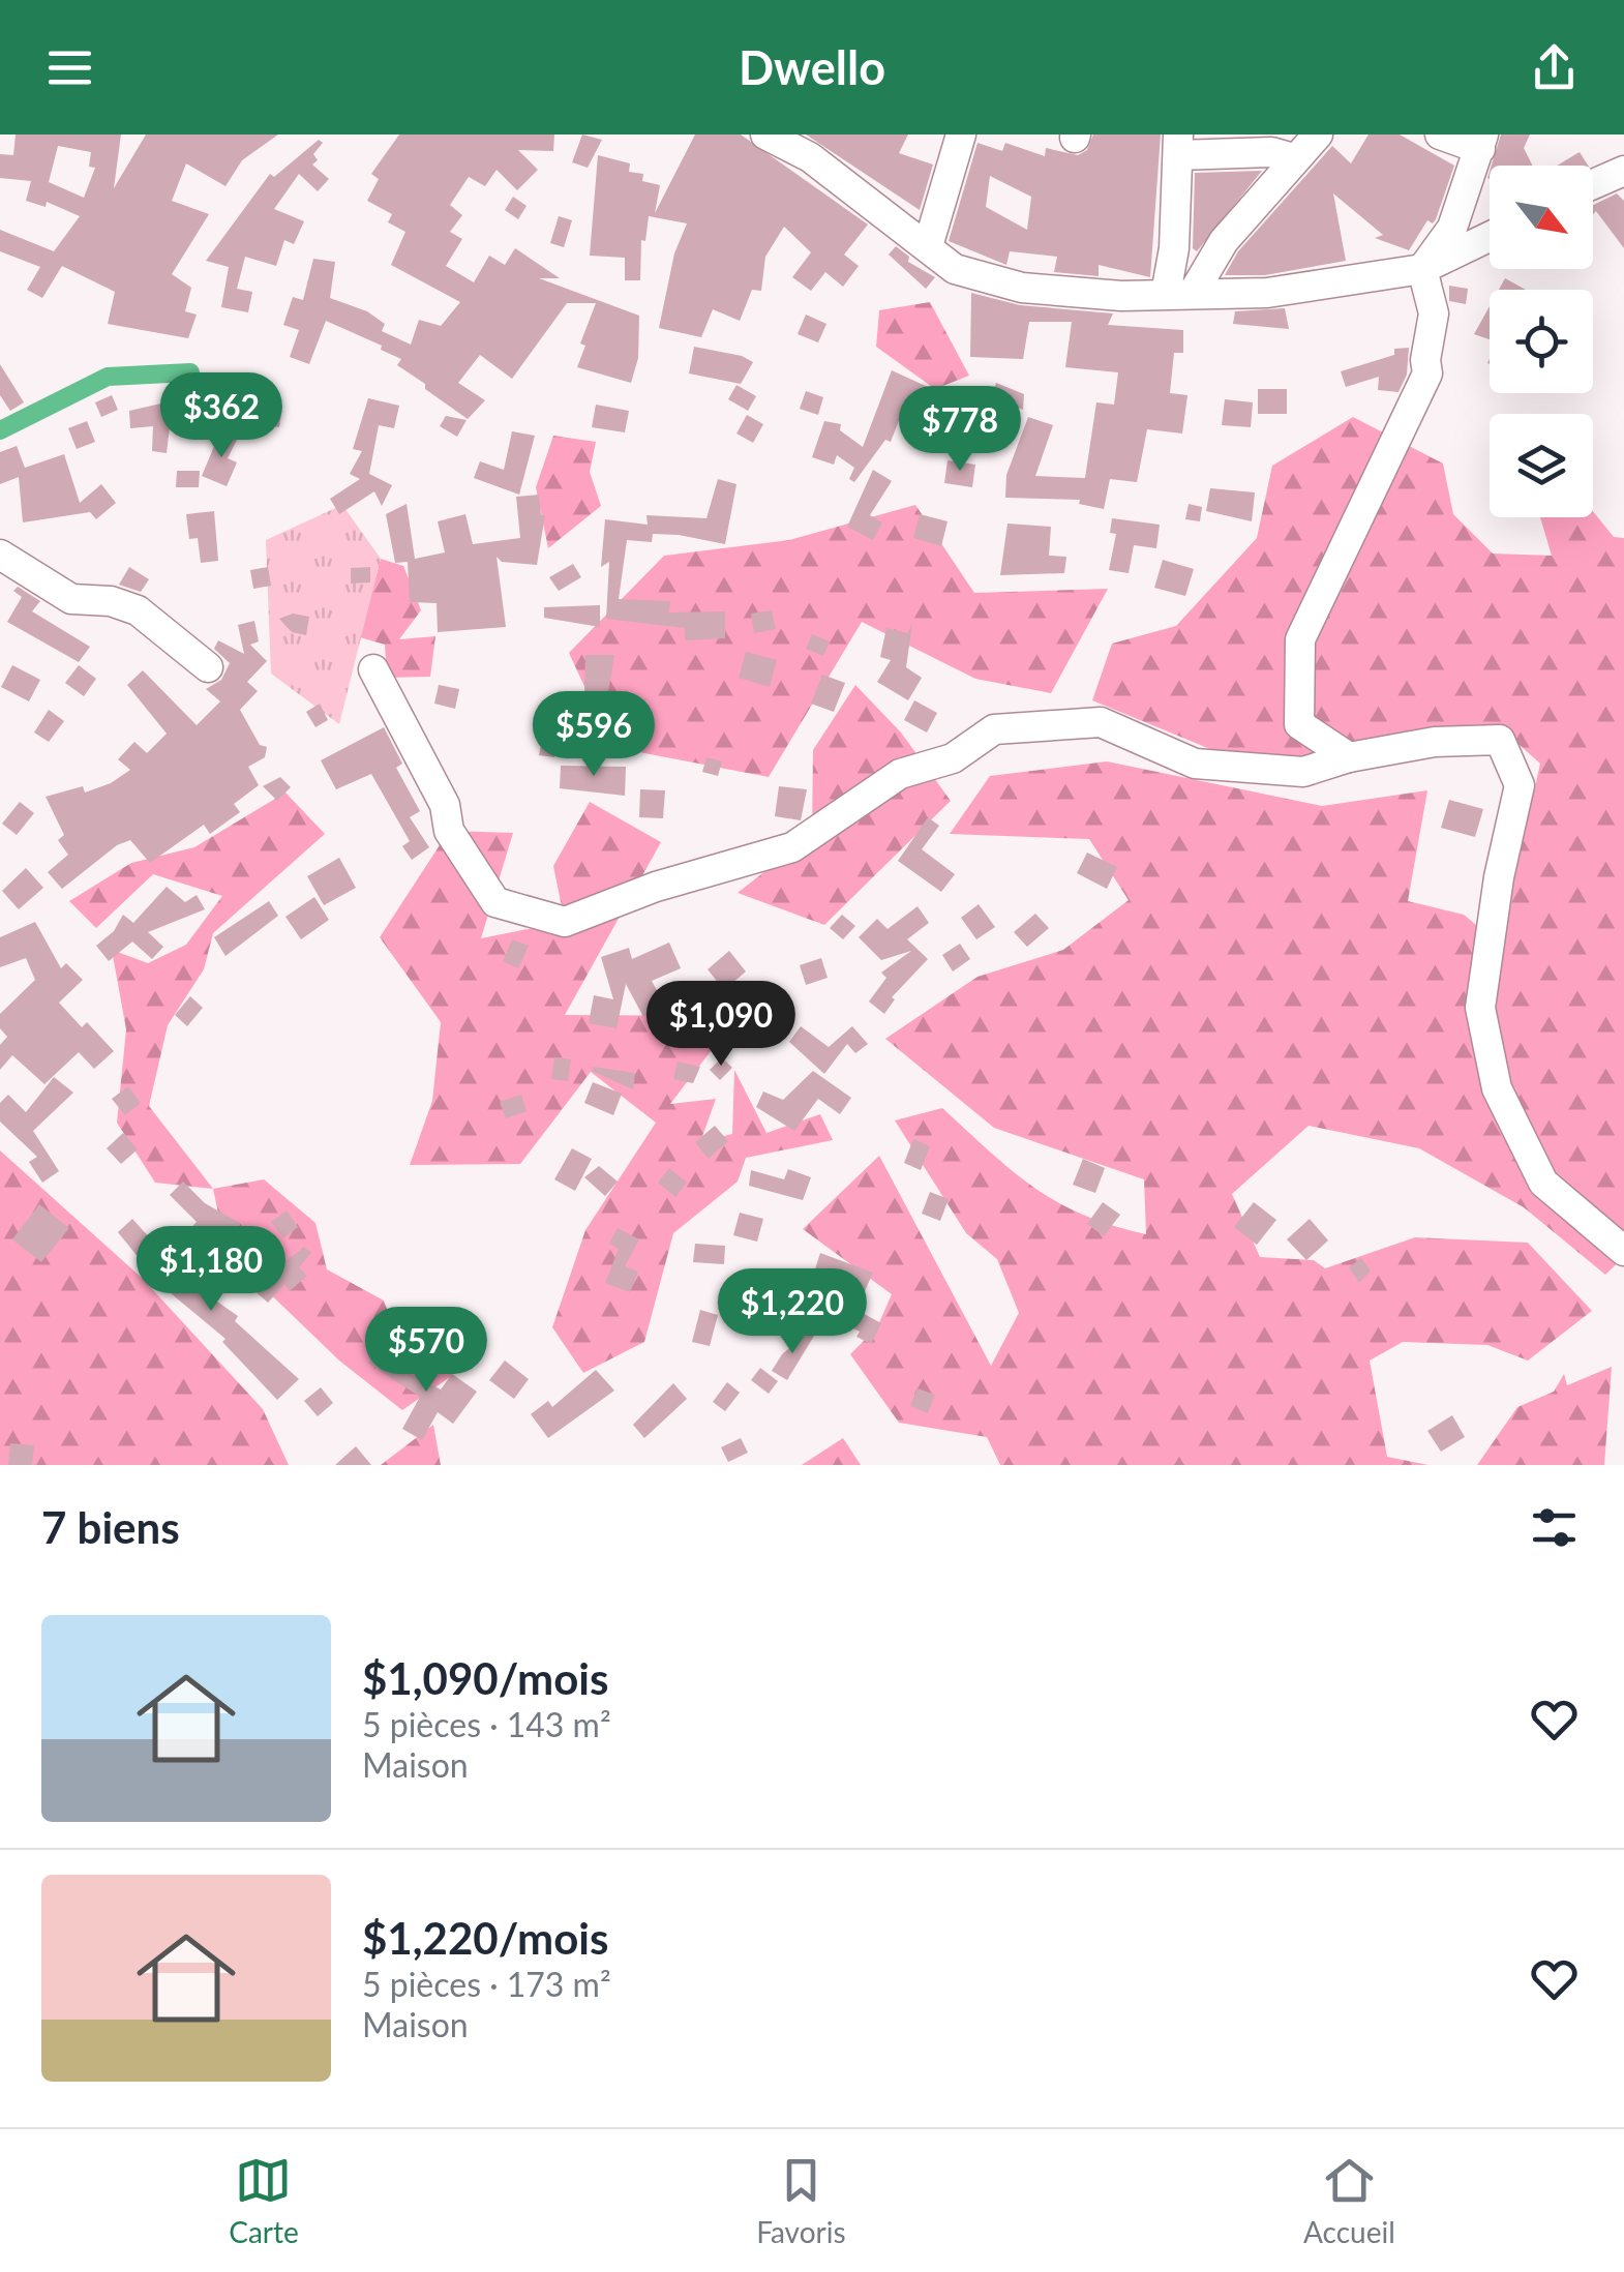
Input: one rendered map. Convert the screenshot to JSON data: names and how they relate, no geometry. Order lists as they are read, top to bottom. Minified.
{"north":"bottom right","page":{"header":"Dwello","price":["$362","$778","$596","$1,090","$1,180","$1,220","$570"],"heading":"7 biens","list":[{"name":"$1,090/mois","note":"5 pièces · 143 m² · Maison"},{"name":"$1,220/mois","note":"5 pièces · 173 m² · Maison"}],"tabs":["Carte","Favoris","Accueil"]}}
